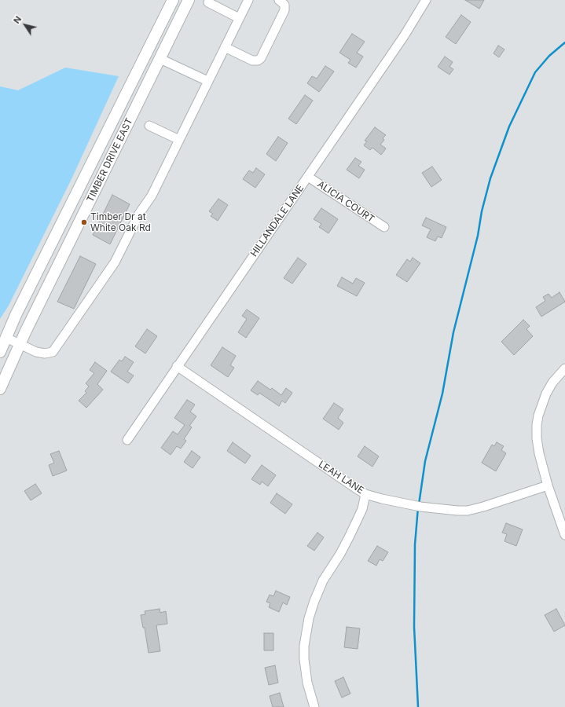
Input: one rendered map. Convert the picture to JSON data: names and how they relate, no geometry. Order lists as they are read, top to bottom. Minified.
{"streets":{"main road":["TIMBER DRIVE EAST"],"street":["ALICIA COURT","HILLANDALE LANE","LEAH LANE"]},"crossings":[["ALICIA COURT","HILLANDALE LANE"],["HILLANDALE LANE","LEAH LANE"]],"places":["Timber Dr at White Oak Rd"],"north":"top left"}
